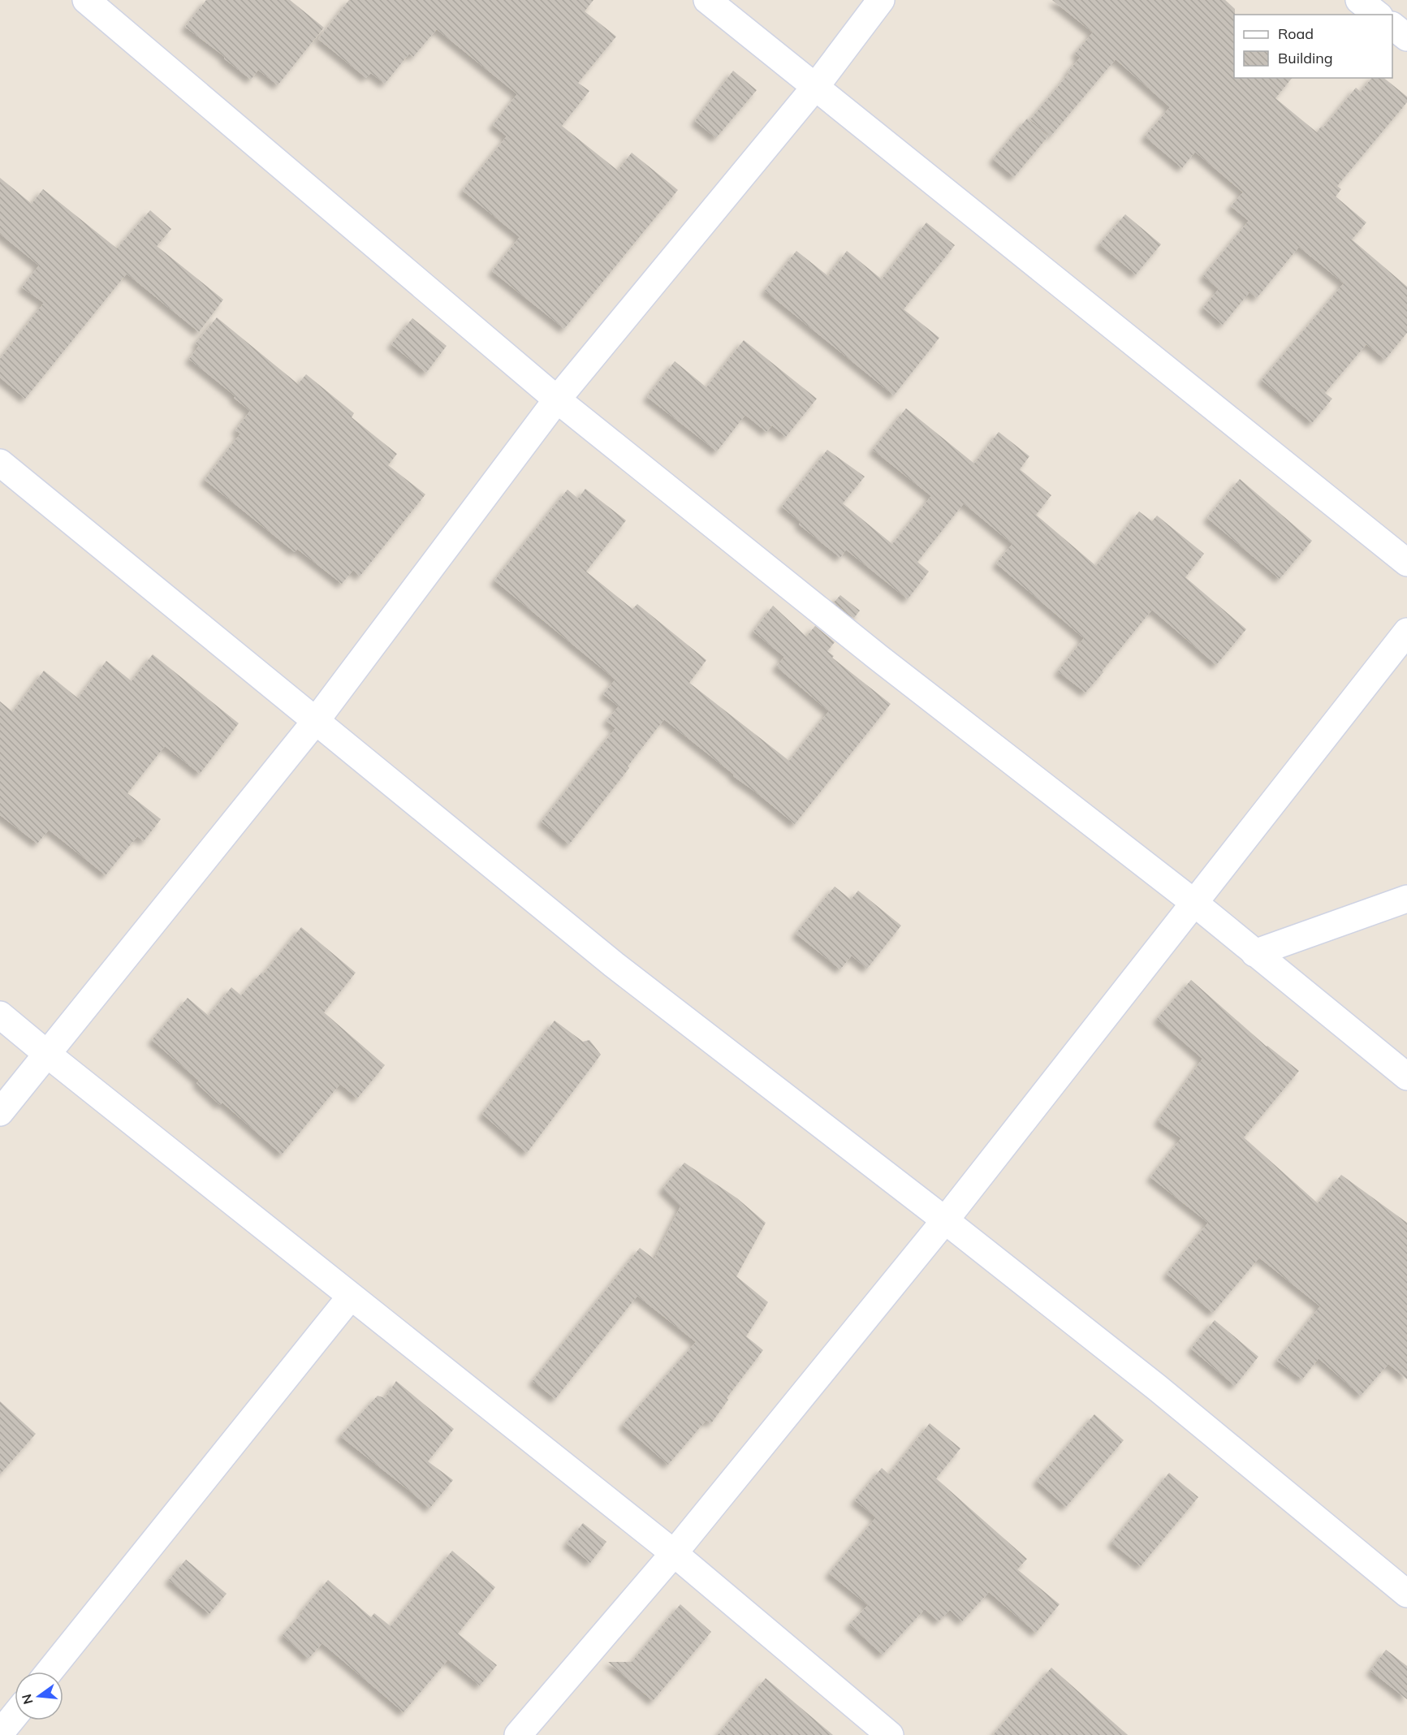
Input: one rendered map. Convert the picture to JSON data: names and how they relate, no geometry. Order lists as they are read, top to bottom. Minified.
{"legend":["Road","Building"],"north":"left"}
